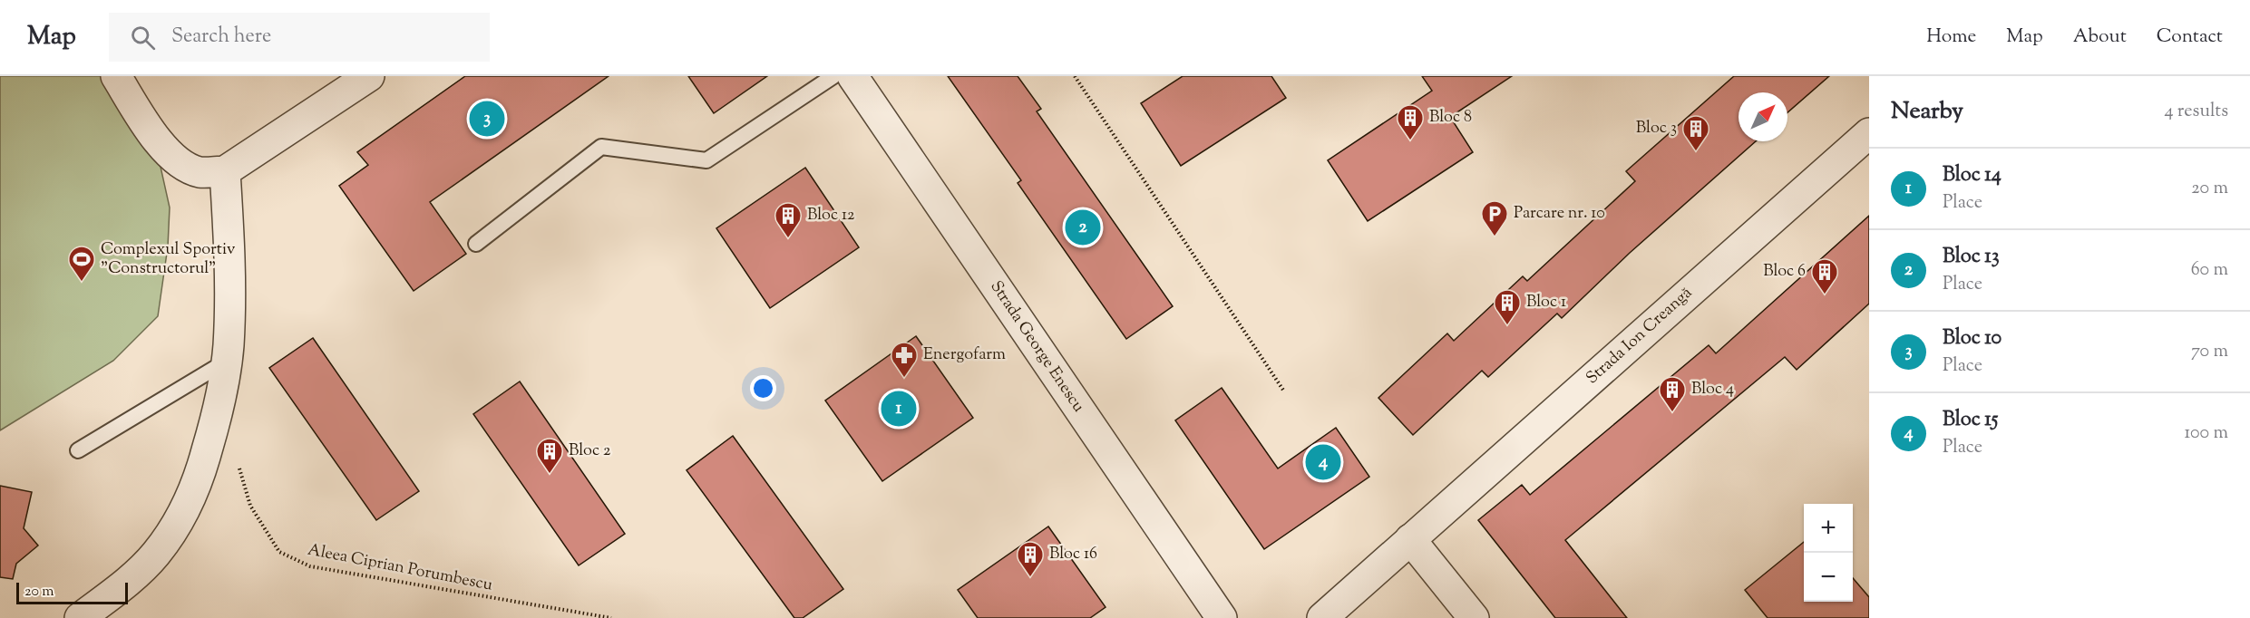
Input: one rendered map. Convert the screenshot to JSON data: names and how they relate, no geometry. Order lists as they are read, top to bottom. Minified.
{"streets":{"street":["Strada Ion Creangă","Strada George Enescu"],"path":["Aleea Ciprian Porumbescu"]},"places":{"building":["Bloc 8","Bloc 3","Bloc 12","Bloc 6","Bloc 1","Bloc 4","Bloc 2","Bloc 16"],"parking":["Parcare nr. 10"],"sports":["Complexul Sportiv ”Constructorul”"],"pharmacy":["Energofarm"]},"scale_bar":"20 m","north":"top right","page":{"header":"Map","search":"Search here","nav":["Home","Map","About","Contact"],"heading":["Nearby","4 results"],"pins":["3","2","1","4"],"list":[{"mark":"1","name":"Bloc 14","note":"Place","value":"20 m"},{"mark":"2","name":"Bloc 13","note":"Place","value":"60 m"},{"mark":"3","name":"Bloc 10","note":"Place","value":"70 m"},{"mark":"4","name":"Bloc 15","note":"Place","value":"100 m"}],"map_buttons":["+","−"],"scale":"20 m"}}
